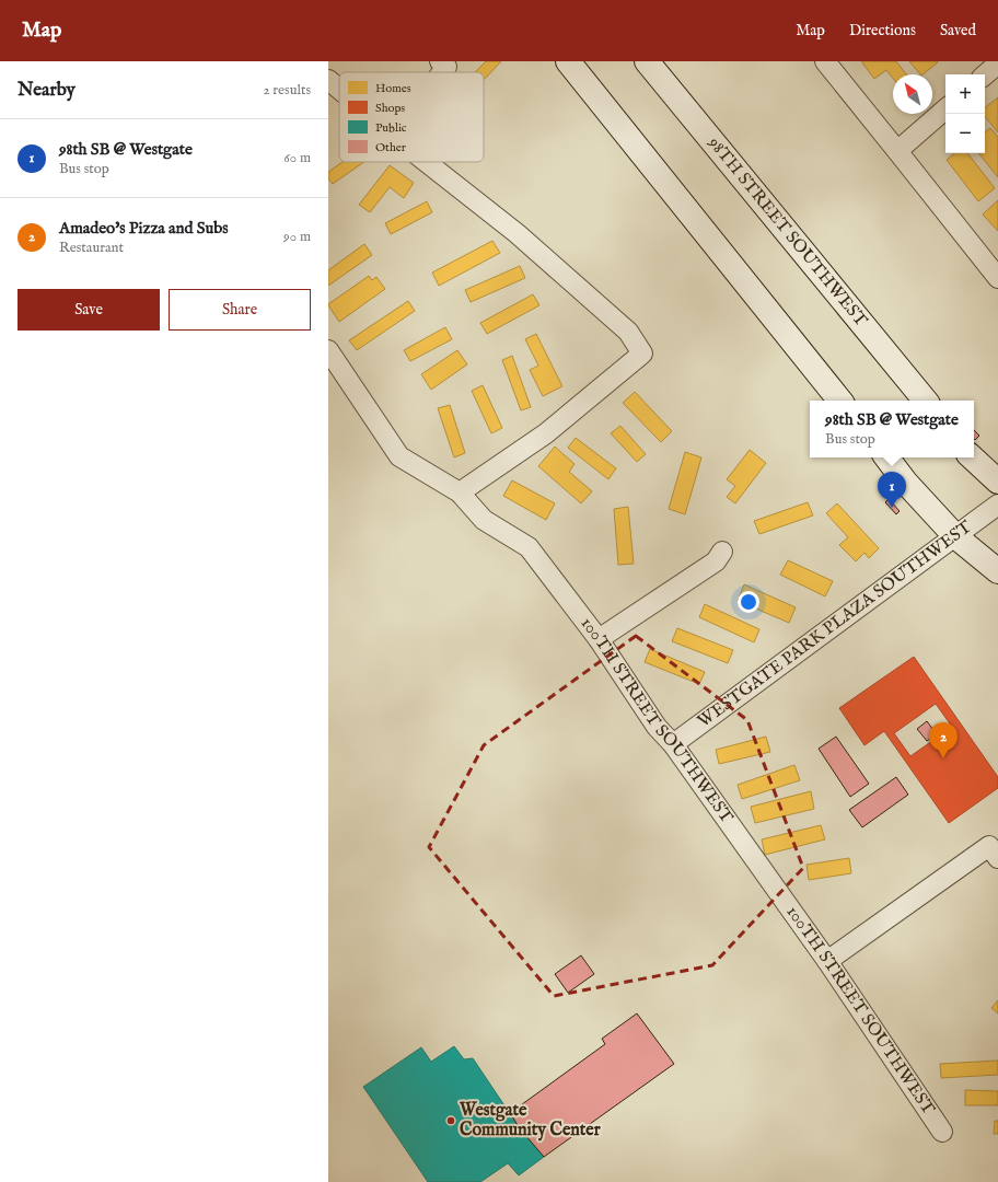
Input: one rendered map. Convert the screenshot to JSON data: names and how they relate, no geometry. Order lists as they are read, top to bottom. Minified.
{"streets":{"main road":["98TH STREET SOUTHWEST"],"street":["WESTGATE PARK PLAZA SOUTHWEST","100TH STREET SOUTHWEST"]},"crossings":[["WESTGATE PARK PLAZA SOUTHWEST","100TH STREET SOUTHWEST"]],"places":["Westgate Community Center"],"legend":["Homes","Shops","Public","Other"],"north":"top left","page":{"header":"Map","nav":["Map","Directions","Saved"],"heading":["Nearby","2 results"],"map_buttons":["+","−"],"list":[{"mark":"1","name":"98th SB @ Westgate","note":"Bus stop","value":"60 m"},{"mark":"2","name":"Amadeo's Pizza and Subs","note":"Restaurant","value":"90 m"}],"buttons":["Save","Share"],"popup":["98th SB @ Westgate","Bus stop"],"pins":["1","2"]}}
